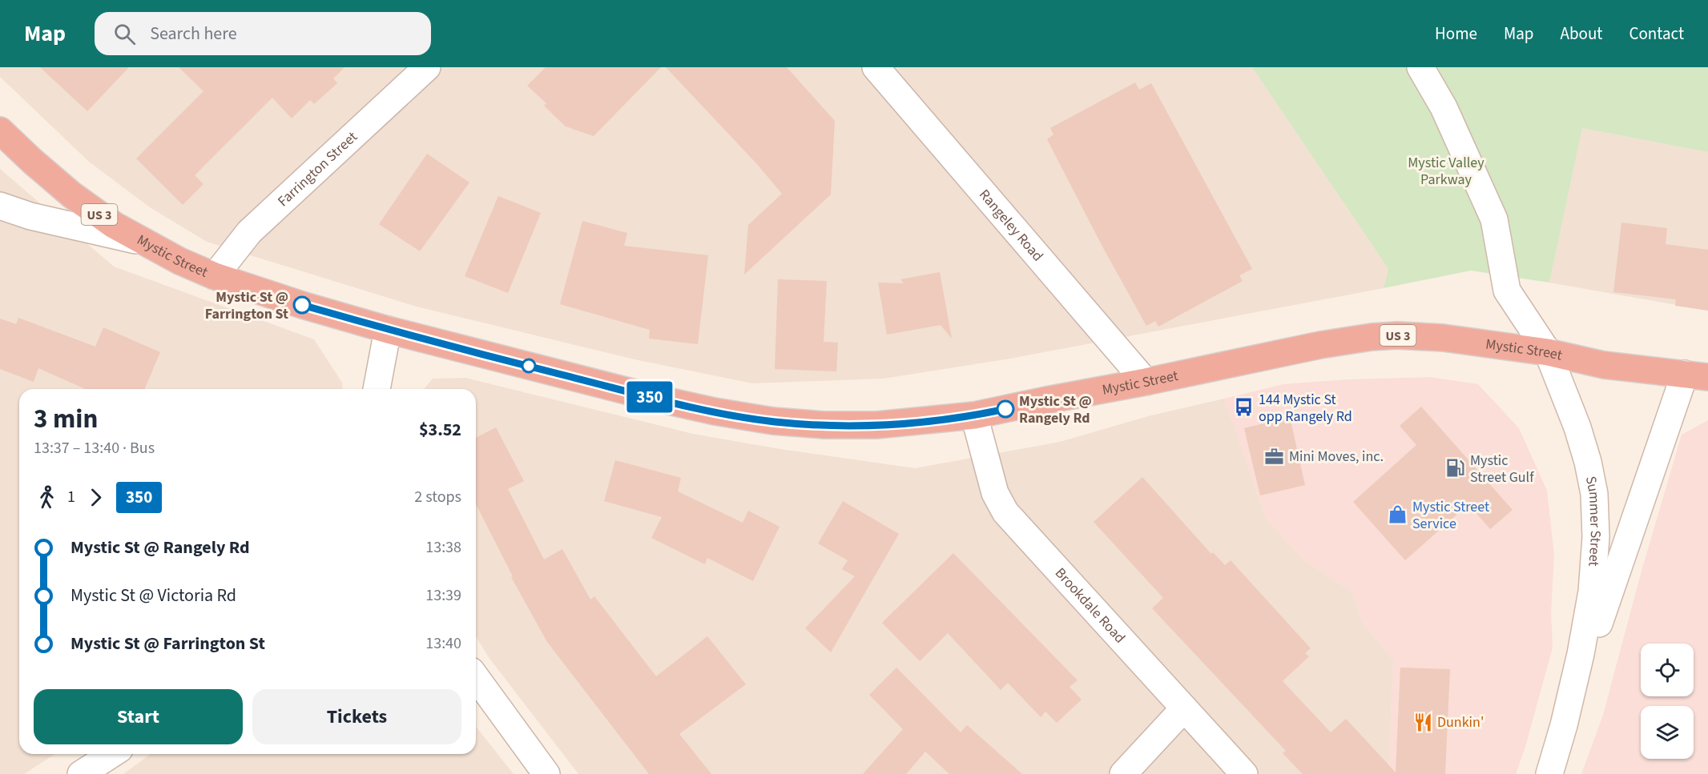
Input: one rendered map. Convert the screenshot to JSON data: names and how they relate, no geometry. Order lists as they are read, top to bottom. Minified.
{"streets":{"highway":["US 3","Mystic Street"],"street":["Farrington Street","Rangeley Road","Summer Street","Brookdale Road"]},"crossings":[["Farrington Street","Mystic Street"],["Rangeley Road","Mystic Street"],["Mystic Street","Summer Street"],["Mystic Street","Brookdale Road"]],"parks":["Mystic Valley Parkway"],"places":{"other":["Mystic St @ Farrington St","Mystic St @ Rangely Rd"],"bus stop":["144 Mystic St opp Rangely Rd"],"office":["Mini Moves, inc."],"fuel station":["Mystic Street Gulf"],"shop":["Mystic Street Service"],"restaurant":["Dunkin'"]},"lines":["bus line 350"],"page":{"header":"Map","search":"Search here","nav":["Home","Map","About","Contact"],"on_map":"350","heading":["3 min","13:37 – 13:40 · Bus","$3.52"],"legs":["1","350","2 stops"],"list":[{"name":"Mystic St @ Rangely Rd","value":"13:38"},{"name":"Mystic St @ Victoria Rd","value":"13:39"},{"name":"Mystic St @ Farrington St","value":"13:40"}],"buttons":["Start","Tickets"]}}
